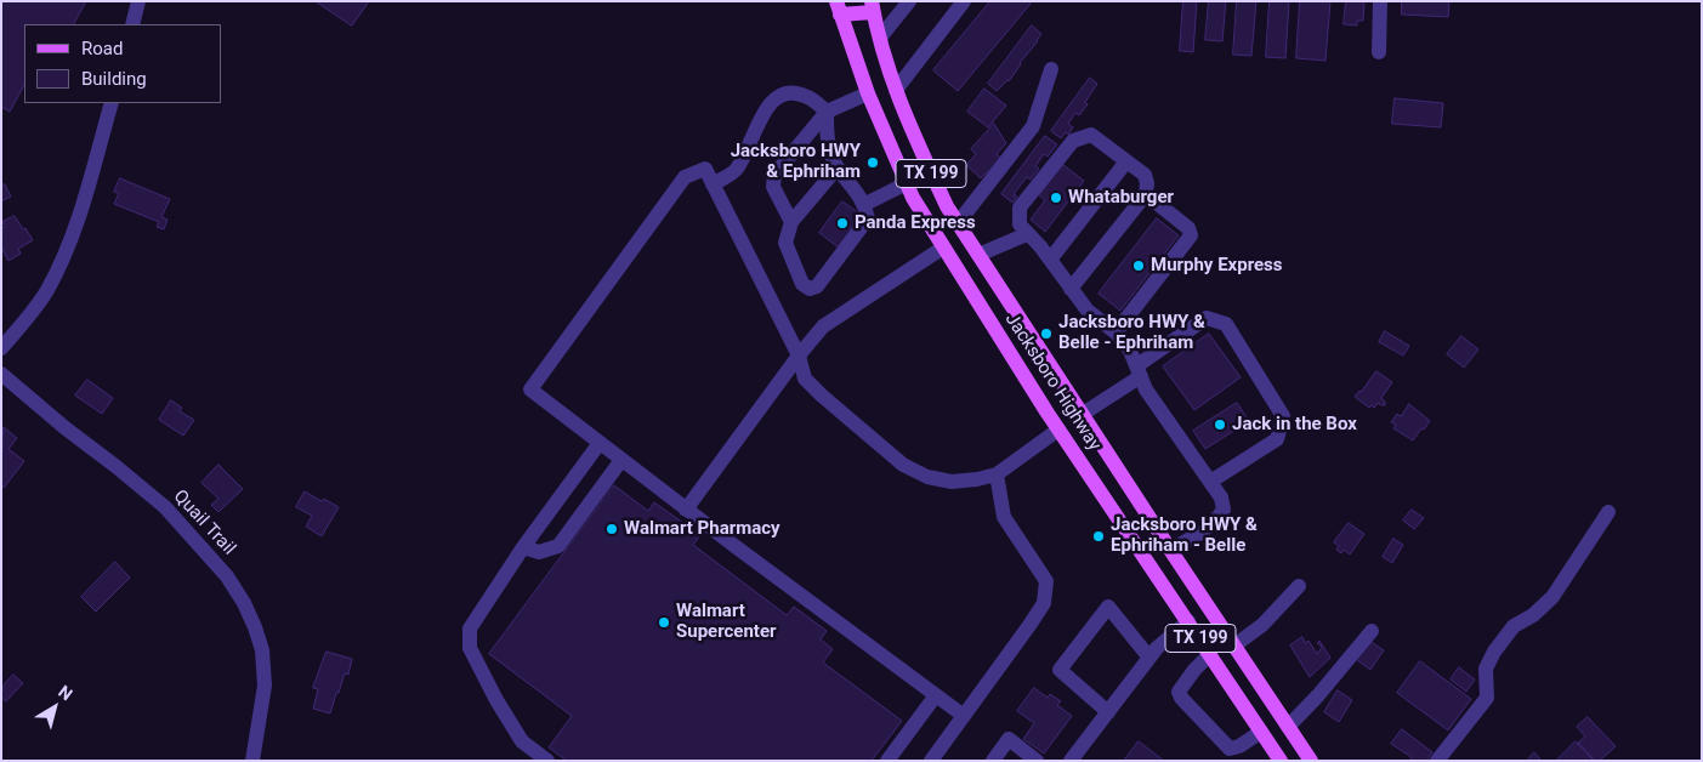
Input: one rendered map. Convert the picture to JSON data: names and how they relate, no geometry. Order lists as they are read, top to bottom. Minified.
{"streets":{"main road":["TX 199","Jacksboro Highway"],"street":["Quail Trail"]},"places":["Jacksboro HWY & Ephriham","Whataburger","Panda Express","Murphy Express","Jacksboro HWY & Belle - Ephriham","Jack in the Box","Walmart Pharmacy","Jacksboro HWY & Ephriham - Belle","Walmart Supercenter"],"legend":["Road","Building"],"north":"top right"}
